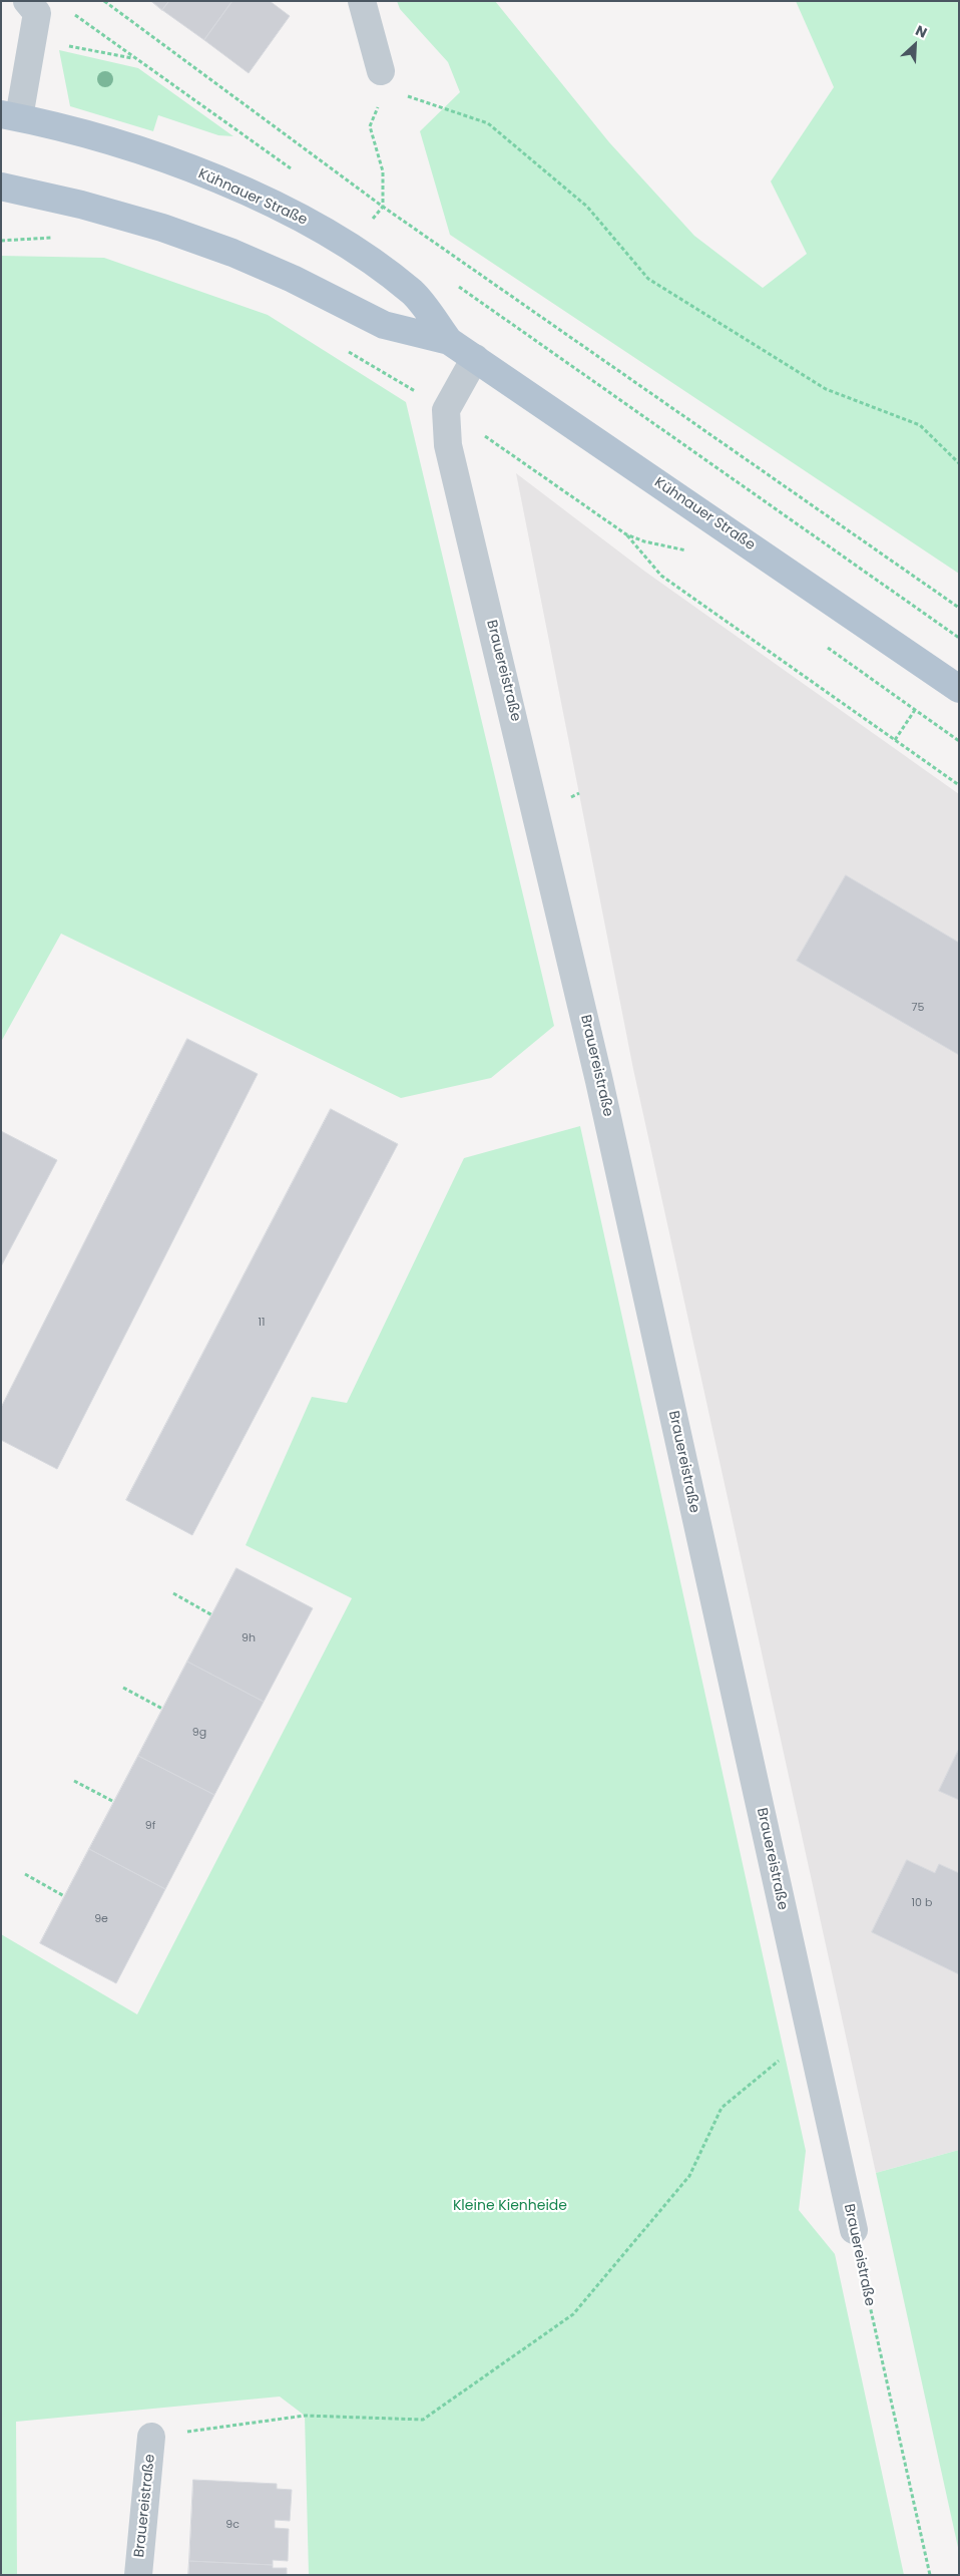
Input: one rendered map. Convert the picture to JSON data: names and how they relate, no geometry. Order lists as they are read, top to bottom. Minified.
{"streets":{"main road":["Kühnauer Straße"],"street":["Brauereistraße"]},"parks":["Kleine Kienheide"],"house_numbers":["75","11","9h","9g","9f","10 b","9e","9c"],"north":"top right"}
